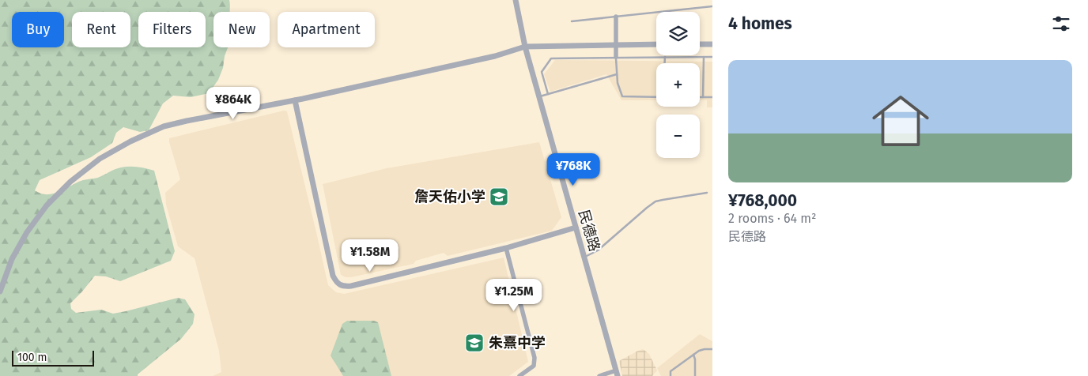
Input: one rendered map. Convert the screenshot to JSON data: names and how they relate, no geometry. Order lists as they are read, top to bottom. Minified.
{"streets":{"street":["民德路"]},"places":{"school or university":["詹天佑小学","朱熹中学"]},"scale_bar":"100 m","page":{"heading":"4 homes","map_buttons":["+","−"],"chip":["Buy","Rent","Filters","New","Apartment"],"list":[{"name":"¥768,000","note":"2 rooms · 64 m² · 民德路"}],"price":["¥864K","¥768K","¥1.58M","¥1.25M"],"scale":"100 m"}}
